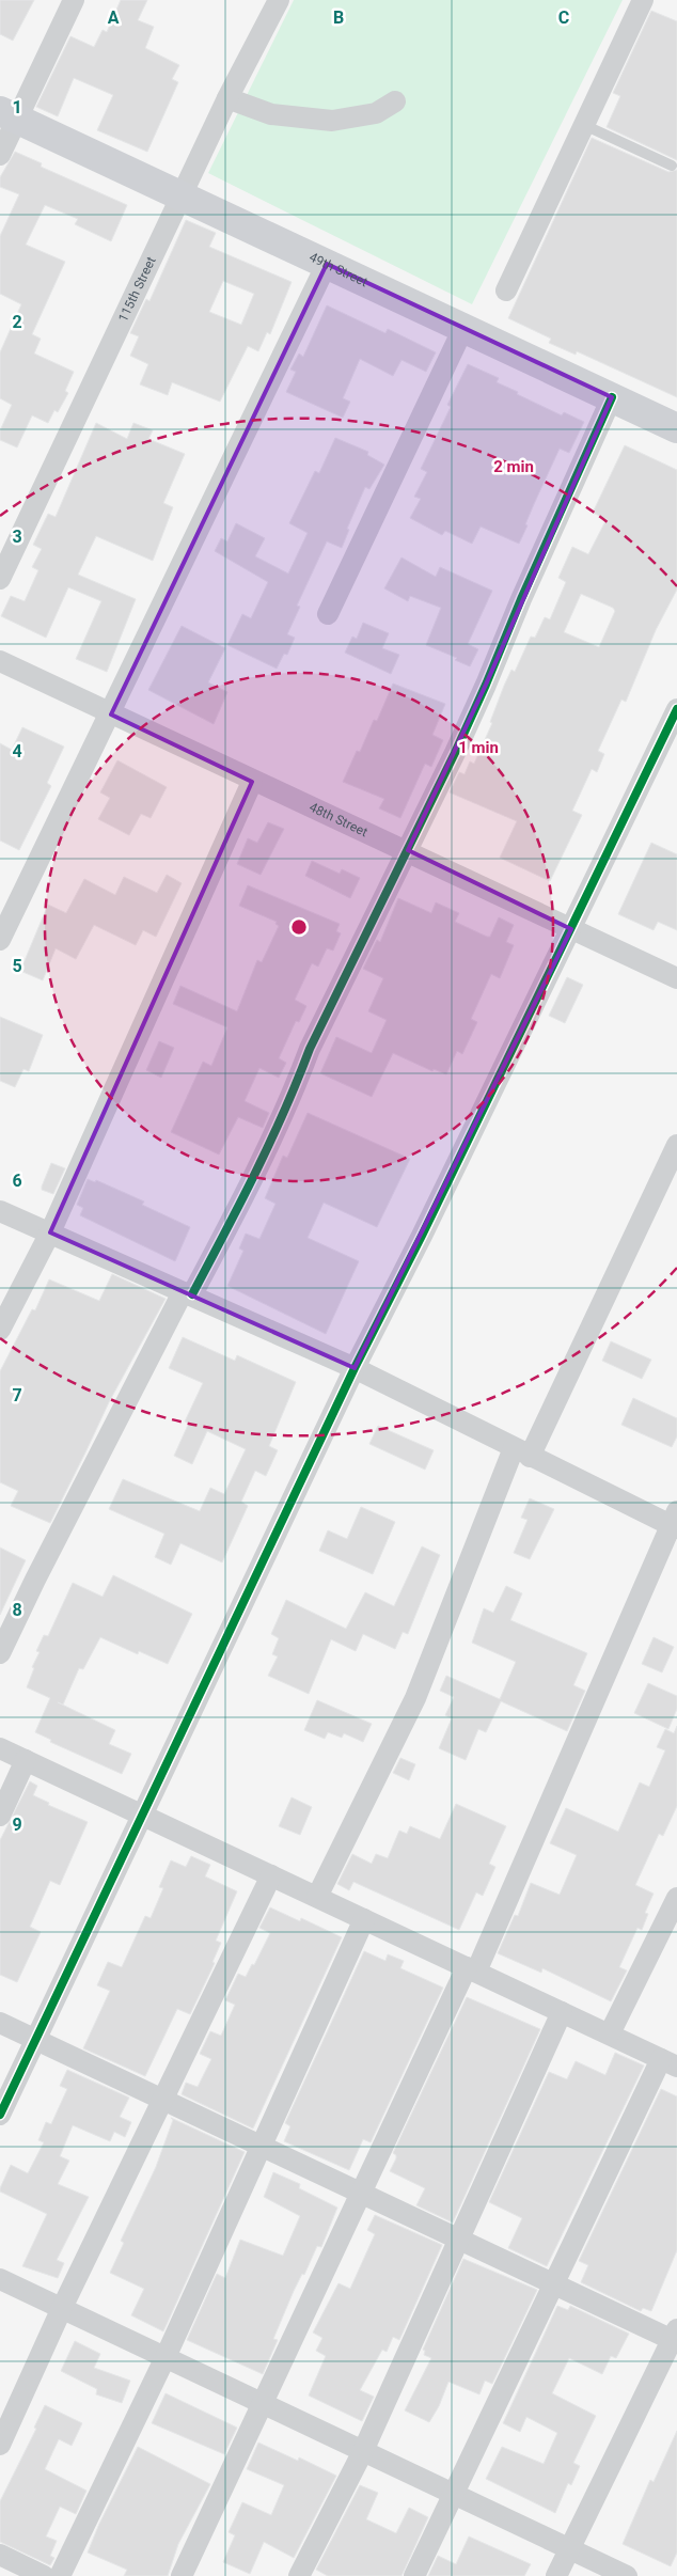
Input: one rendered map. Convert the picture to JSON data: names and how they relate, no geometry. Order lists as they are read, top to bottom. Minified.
{"streets":{"main road":["49th Street"],"street":["115th Street","48th Street"]},"crossings":[["49th Street","115th Street"]],"grid":{"columns":["A","B","C"],"rows":["1","2","3","4","5","6","7","8","9"]},"rings":["2 min","1 min"]}
